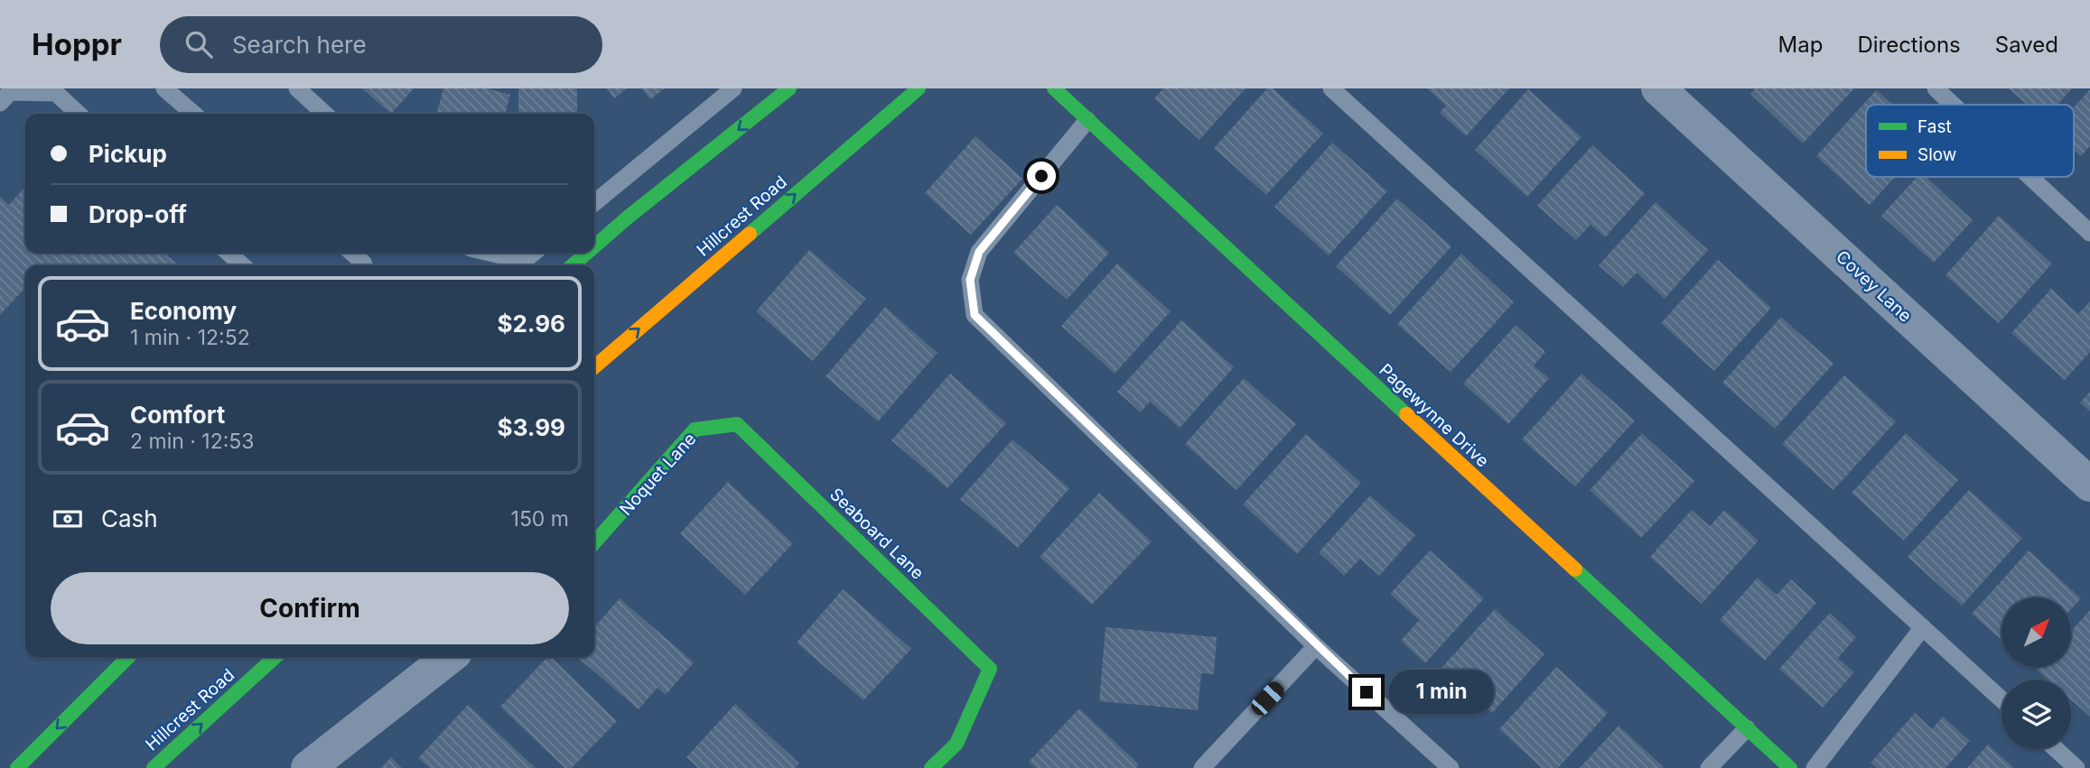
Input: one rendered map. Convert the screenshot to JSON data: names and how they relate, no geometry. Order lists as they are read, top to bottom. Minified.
{"streets":{"street":["Hillcrest Road","Covey Lane","Pagewynne Drive","Noquet Lane","Seaboard Lane"]},"crossings":[["Noquet Lane","Seaboard Lane"]],"legend":["Fast","Slow"],"north":"top right","page":{"header":"Hoppr","search":"Search here","nav":["Map","Directions","Saved"],"banner":["Pickup","Drop-off"],"list":[{"name":"Economy","note":"1 min · 12:52","value":"$2.96"},{"name":"Comfort","note":"2 min · 12:53","value":"$3.99"}],"pay":["Cash","150 m"],"buttons":"Confirm","bubble":"1 min"}}
